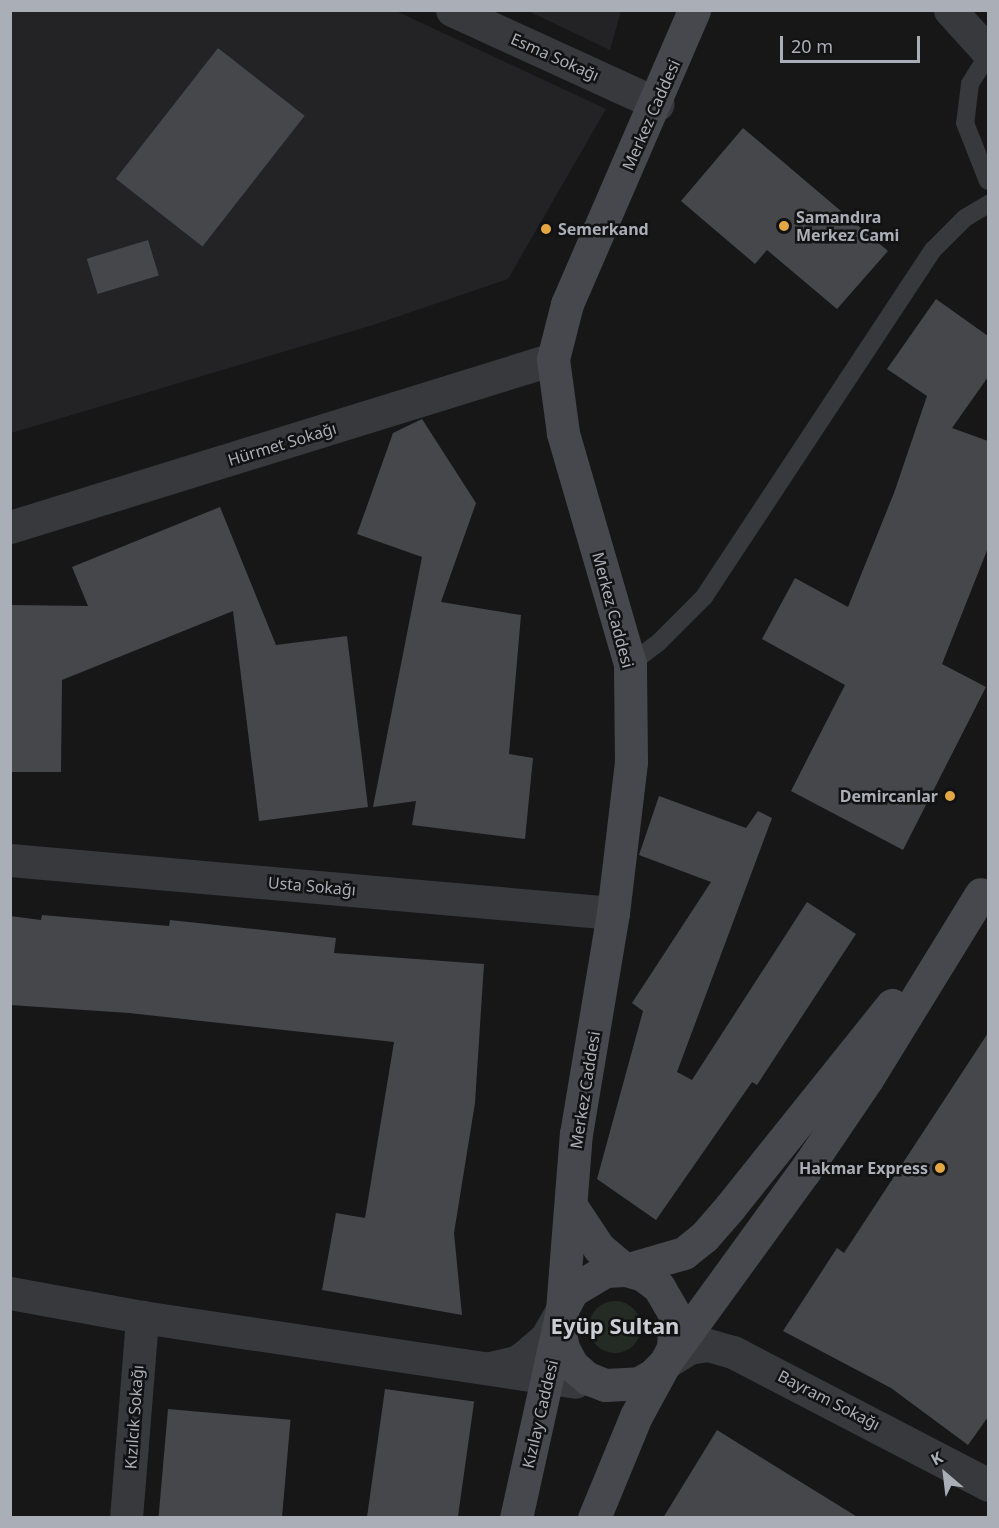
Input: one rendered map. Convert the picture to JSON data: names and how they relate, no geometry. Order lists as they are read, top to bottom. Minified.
{"streets":{"main road":["Merkez Caddesi","Kızılay Caddesi"],"street":["Esma Sokağı","Hürmet Sokağı","Usta Sokağı","Bayram Sokağı","Kızılcık Sokağı"]},"crossings":[["Esma Sokağı","Merkez Caddesi"],["Merkez Caddesi","Hürmet Sokağı"],["Merkez Caddesi","Usta Sokağı"],["Merkez Caddesi","Bayram Sokağı"],["Merkez Caddesi","Kızılay Caddesi"],["Bayram Sokağı","Kızılay Caddesi"]],"districts":["Eyüp Sultan"],"places":["Samandıra Merkez Cami","Semerkand","Demircanlar","Hakmar Express"],"scale_bar":"20 m","north":"top left"}
